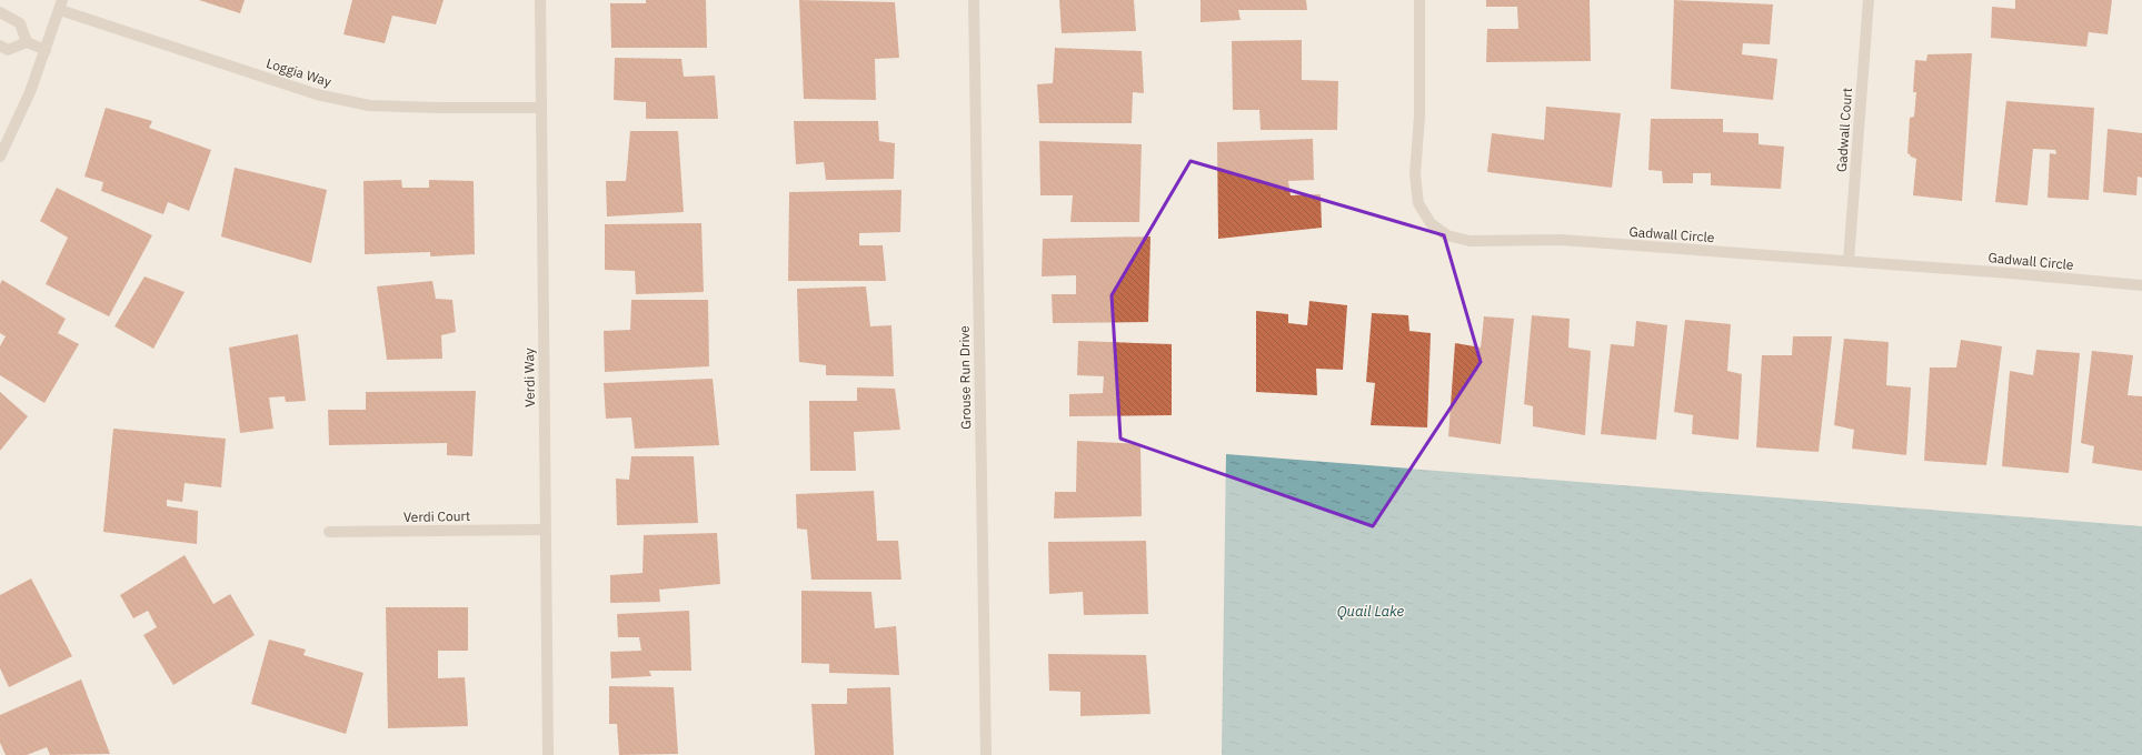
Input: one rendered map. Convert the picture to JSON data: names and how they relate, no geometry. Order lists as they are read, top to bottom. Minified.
{"streets":{"street":["Loggia Way","Gadwall Court","Gadwall Circle","Verdi Way","Grouse Run Drive","Verdi Court"]},"crossings":[["Loggia Way","Verdi Way"],["Gadwall Court","Gadwall Circle"],["Verdi Way","Verdi Court"]],"water":["Quail Lake"]}
